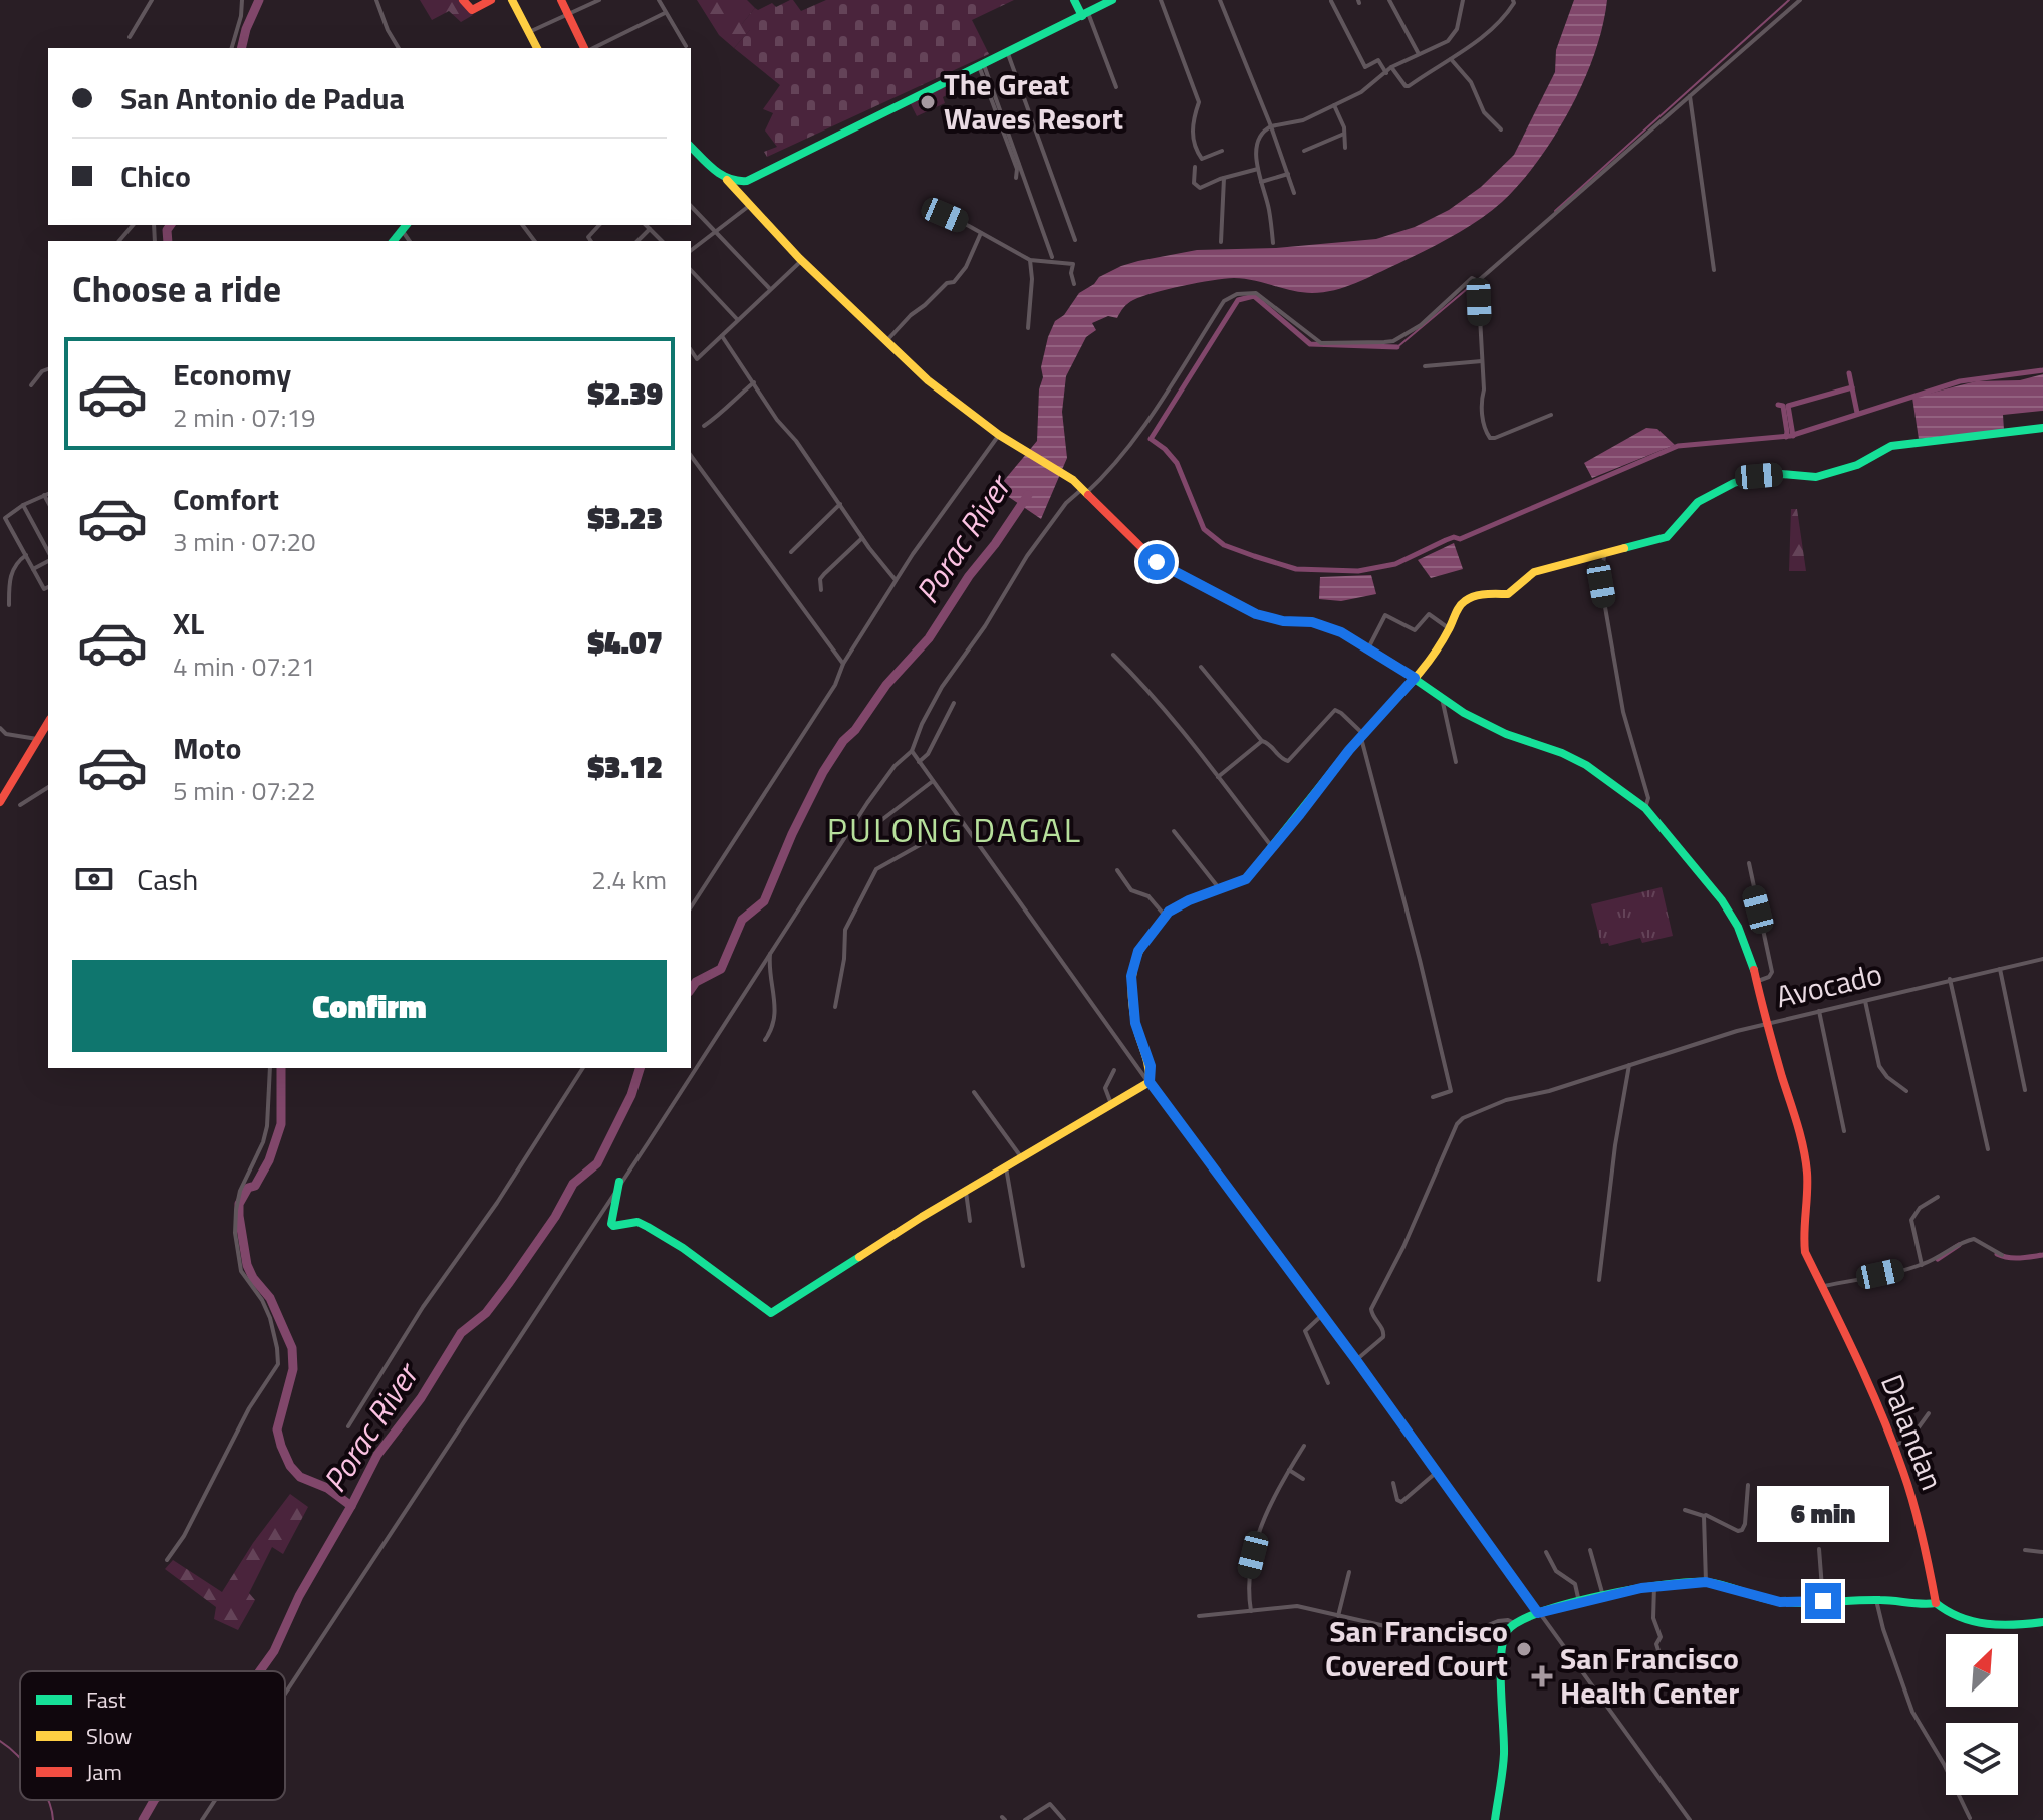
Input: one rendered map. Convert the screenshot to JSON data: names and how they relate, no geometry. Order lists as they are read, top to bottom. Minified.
{"streets":{"street":["Avocado","Dalandan"]},"crossings":[["Avocado","Dalandan"]],"districts":["PULONG DAGAL"],"water":["Porac River"],"places":{"other":["The Great Waves Resort","San Francisco Covered Court"],"health":["San Francisco Health Center"]},"legend":["Fast","Slow","Jam"],"north":"top right","page":{"banner":["San Antonio de Padua","Chico"],"heading":"Choose a ride","list":[{"name":"Economy","note":"2 min · 07:19","value":"$2.39"},{"name":"Comfort","note":"3 min · 07:20","value":"$3.23"},{"name":"XL","note":"4 min · 07:21","value":"$4.07"},{"name":"Moto","note":"5 min · 07:22","value":"$3.12"}],"pay":["Cash","2.4 km"],"buttons":"Confirm","bubble":"6 min"}}
